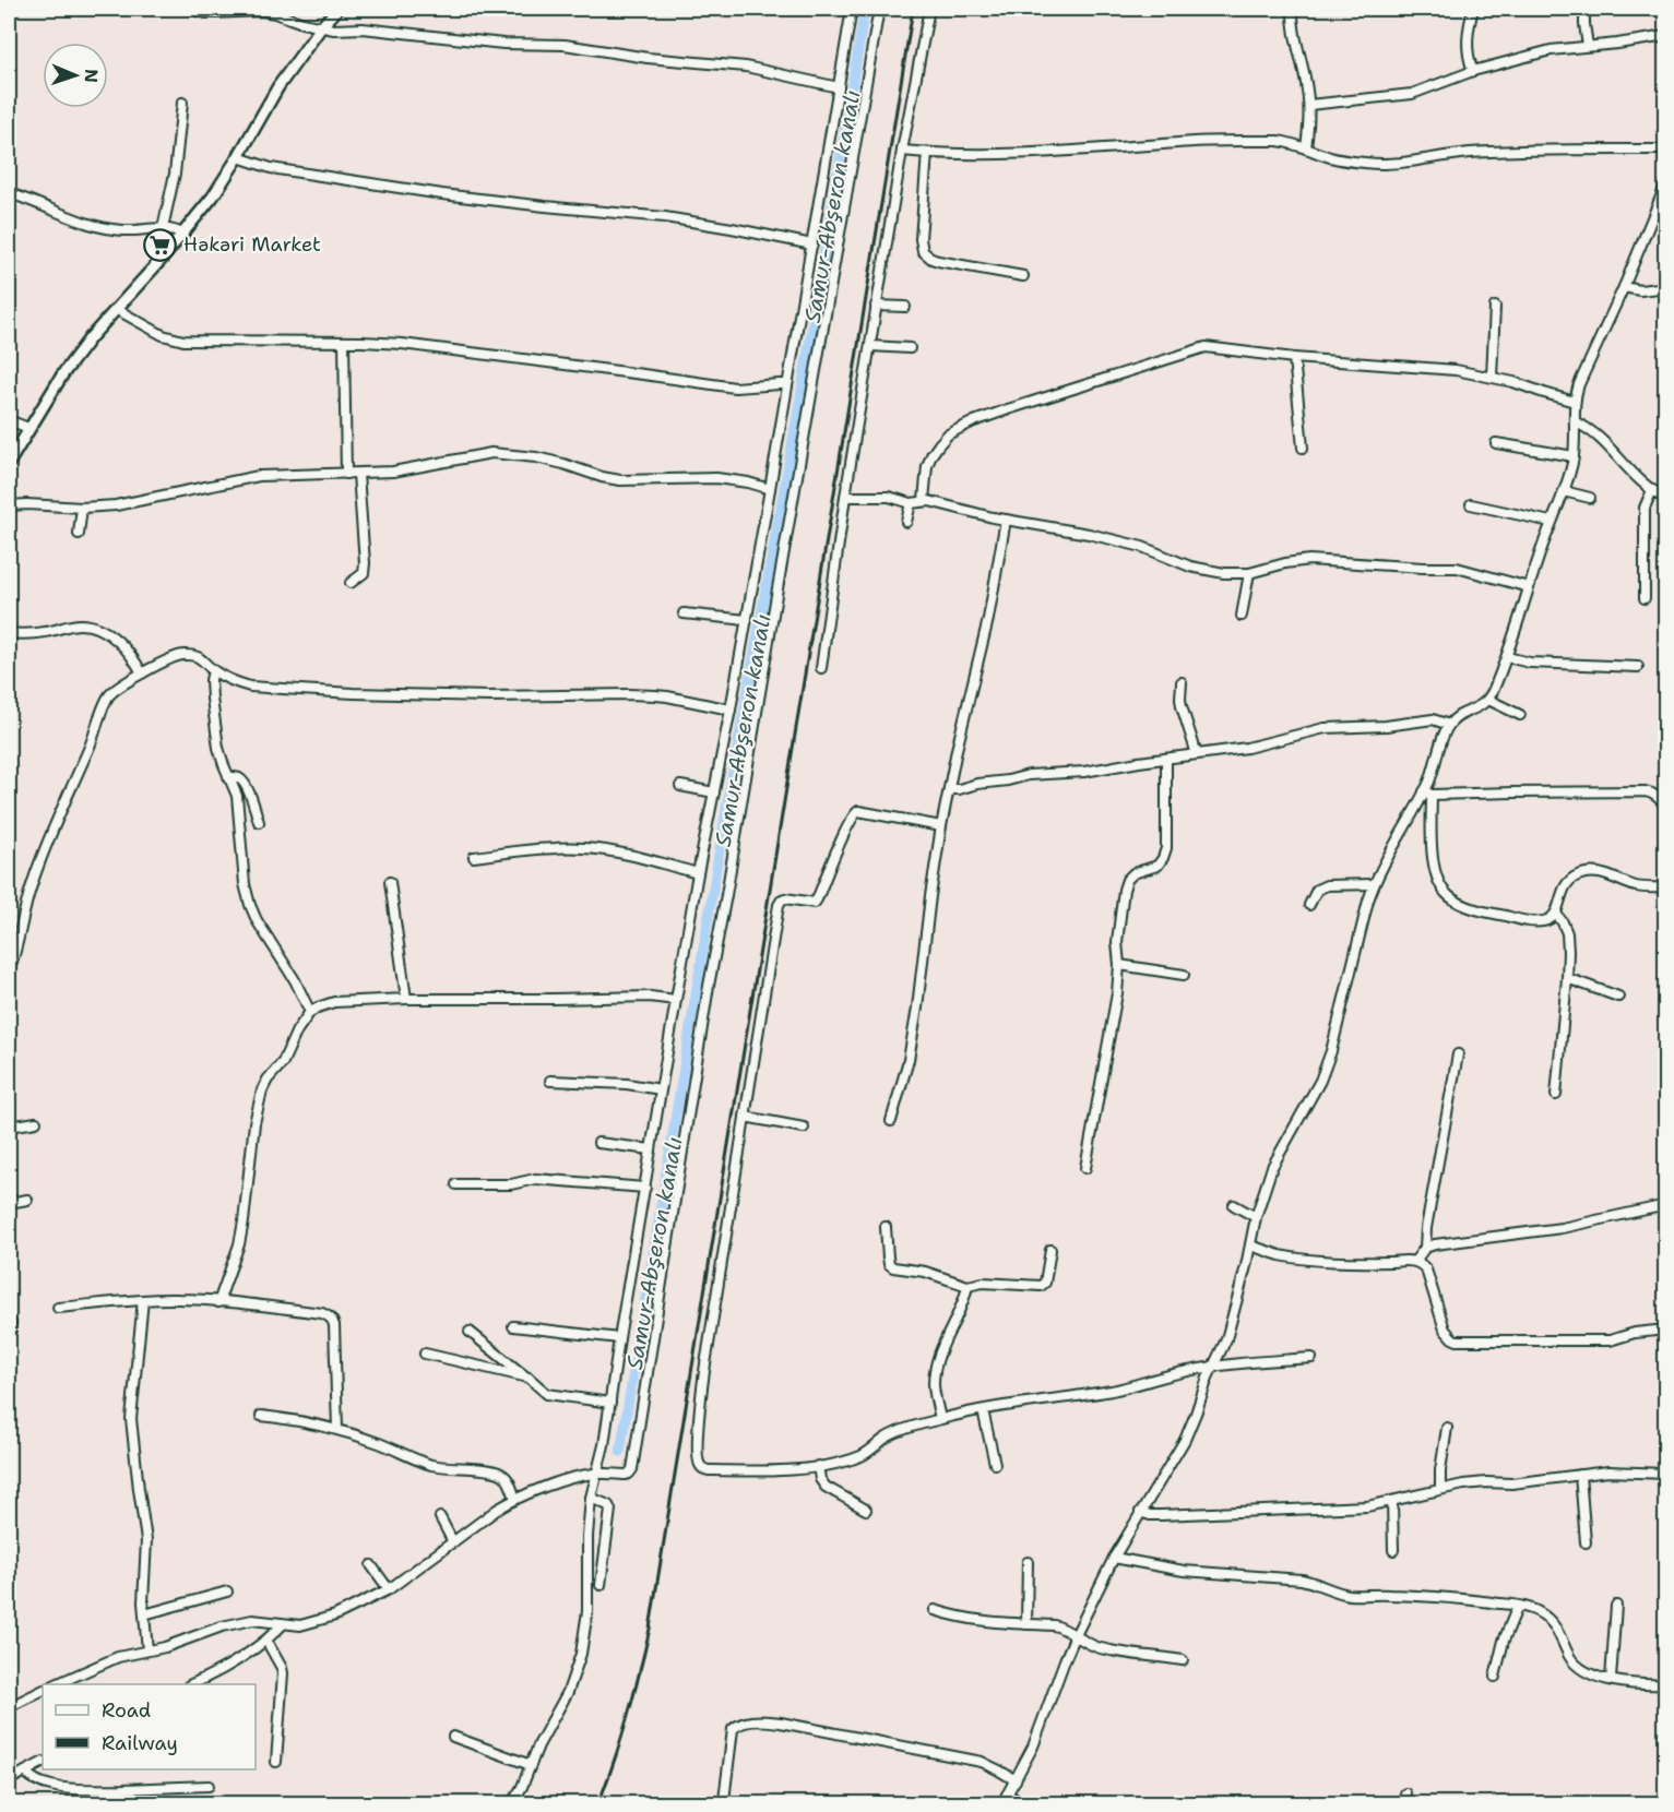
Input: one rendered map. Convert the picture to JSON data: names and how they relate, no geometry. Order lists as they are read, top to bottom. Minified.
{"water":["Samur-Abşeron kanalı"],"places":{"supermarket":["Həkəri Market"]},"legend":["Road","Railway"],"north":"right"}
